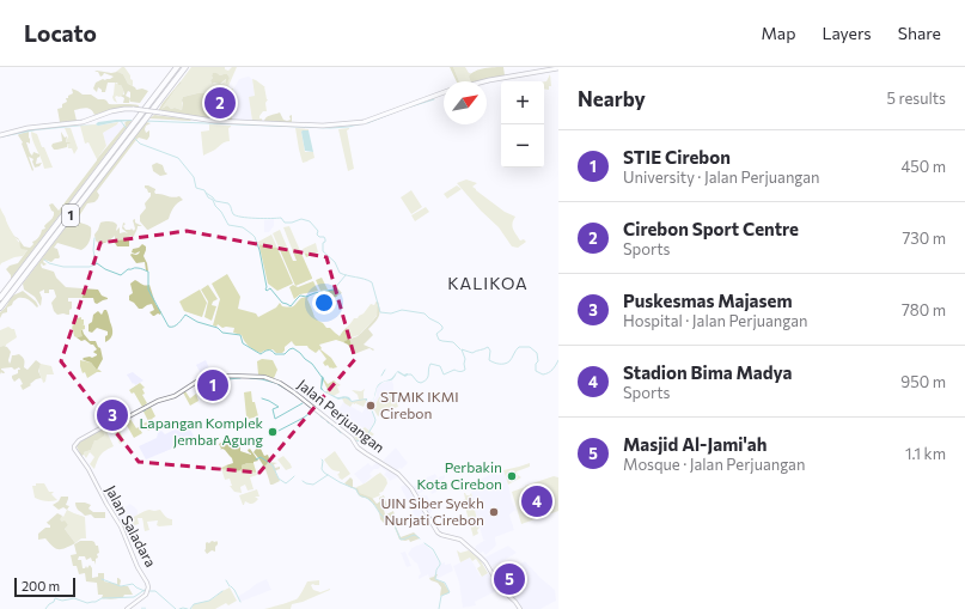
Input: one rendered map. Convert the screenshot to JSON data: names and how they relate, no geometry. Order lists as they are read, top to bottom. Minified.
{"streets":{"highway":["1"],"street":["Jalan Perjuangan","Jalan Saladara"]},"crossings":[["Jalan Perjuangan","Jalan Saladara"]],"districts":["KALIKOA"],"places":["STMIK IKMI Cirebon","Lapangan Komplek Jembar Agung","Perbakin Kota Cirebon","UIN Siber Syekh Nurjati Cirebon"],"scale_bar":"200 m","north":"top right","page":{"header":"Locato","nav":["Map","Layers","Share"],"heading":["Nearby","5 results"],"map_buttons":["+","−"],"pins":["2","1","3","4","5"],"list":[{"mark":"1","name":"STIE Cirebon","note":"University · Jalan Perjuangan","value":"450 m"},{"mark":"2","name":"Cirebon Sport Centre","note":"Sports","value":"730 m"},{"mark":"3","name":"Puskesmas Majasem","note":"Hospital · Jalan Perjuangan","value":"780 m"},{"mark":"4","name":"Stadion Bima Madya","note":"Sports","value":"950 m"},{"mark":"5","name":"Masjid Al-Jami'ah","note":"Mosque · Jalan Perjuangan","value":"1.1 km"}],"scale":"200 m"}}
